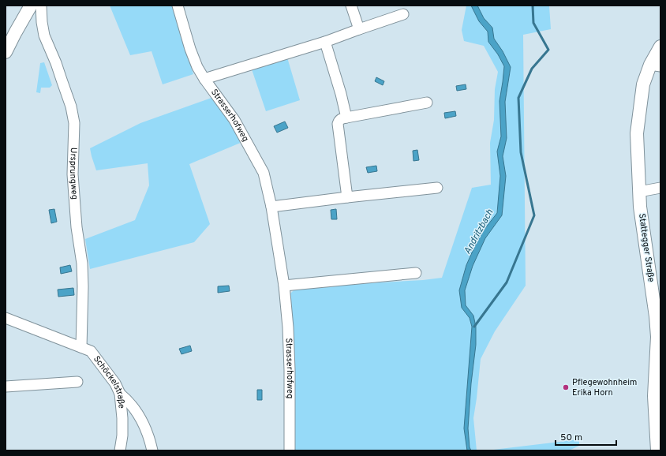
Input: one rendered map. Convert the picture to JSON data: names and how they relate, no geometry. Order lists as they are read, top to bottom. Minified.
{"streets":{"main road":["Stattegger Straße"],"street":["Strasserhofweg","Ursprungweg","Schöckelstraße"]},"crossings":[["Ursprungweg","Schöckelstraße"]],"water":["Andritzbach"],"places":["Pflegewohnheim Erika Horn"],"scale_bar":"50 m"}
